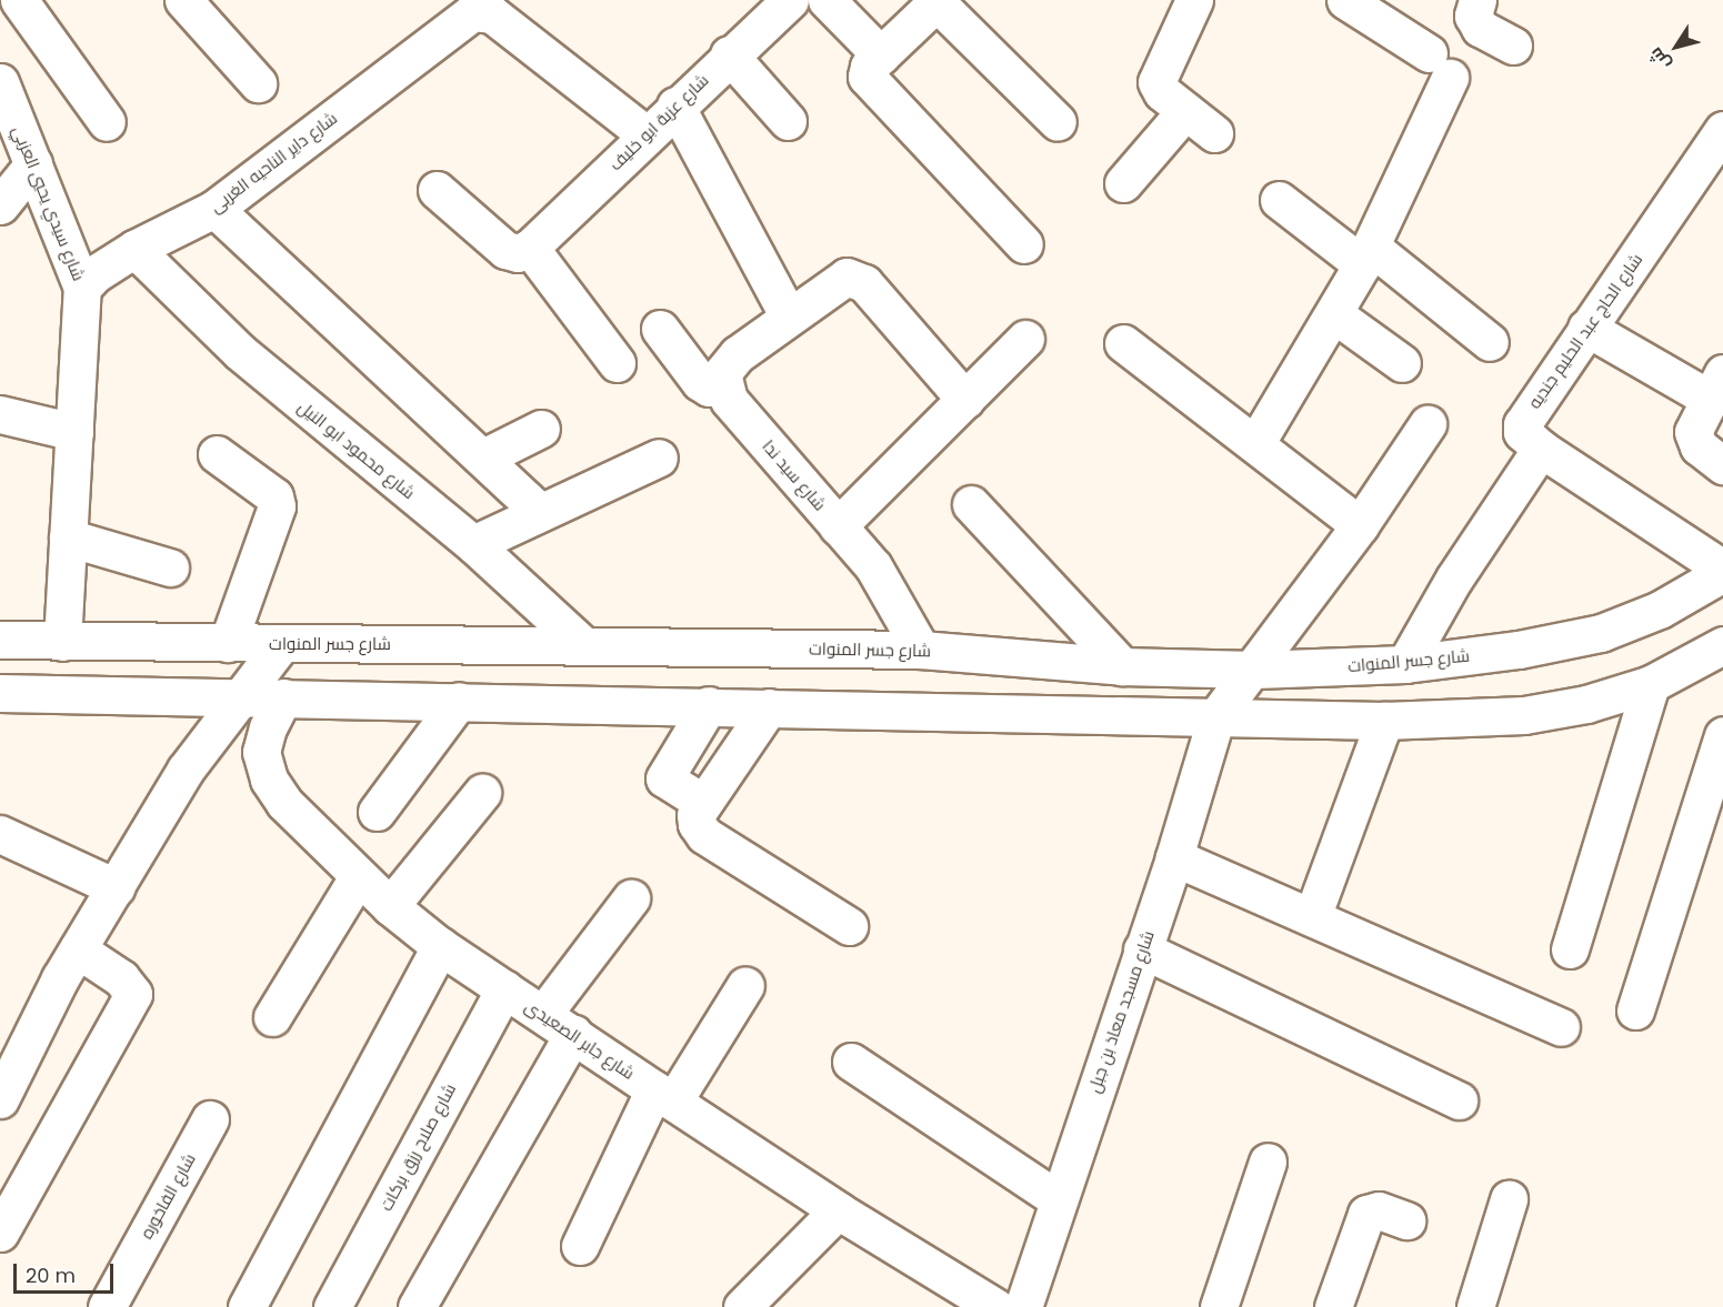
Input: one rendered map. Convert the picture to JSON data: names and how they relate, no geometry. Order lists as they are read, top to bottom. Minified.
{"streets":{"street":["شارع عزبة ابو خليف","شارع داير الناحيه الغربى","شارع سيدي يحيي العزبي","شارع الحاج عبد الحليم جنديه","شارع محمود ابو النيل","شارع سيد ندا","شارع جسر المنوات","شارع مسجد معاذ بن جبل","شارع جابر الصعيدى","شارع صلاح رزق بركات","شارع الفاخوره"]},"crossings":[["شارع عزبة ابو خليف","شارع داير الناحيه الغربى"],["شارع داير الناحيه الغربى","شارع سيدي يحيي العزبي"],["شارع داير الناحيه الغربى","شارع محمود ابو النيل"],["شارع الحاج عبد الحليم جنديه","شارع جسر المنوات"],["شارع محمود ابو النيل","شارع جسر المنوات"],["شارع سيد ندا","شارع جسر المنوات"],["شارع جابر الصعيدى","شارع صلاح رزق بركات"]],"scale_bar":"20 m","north":"bottom left"}
